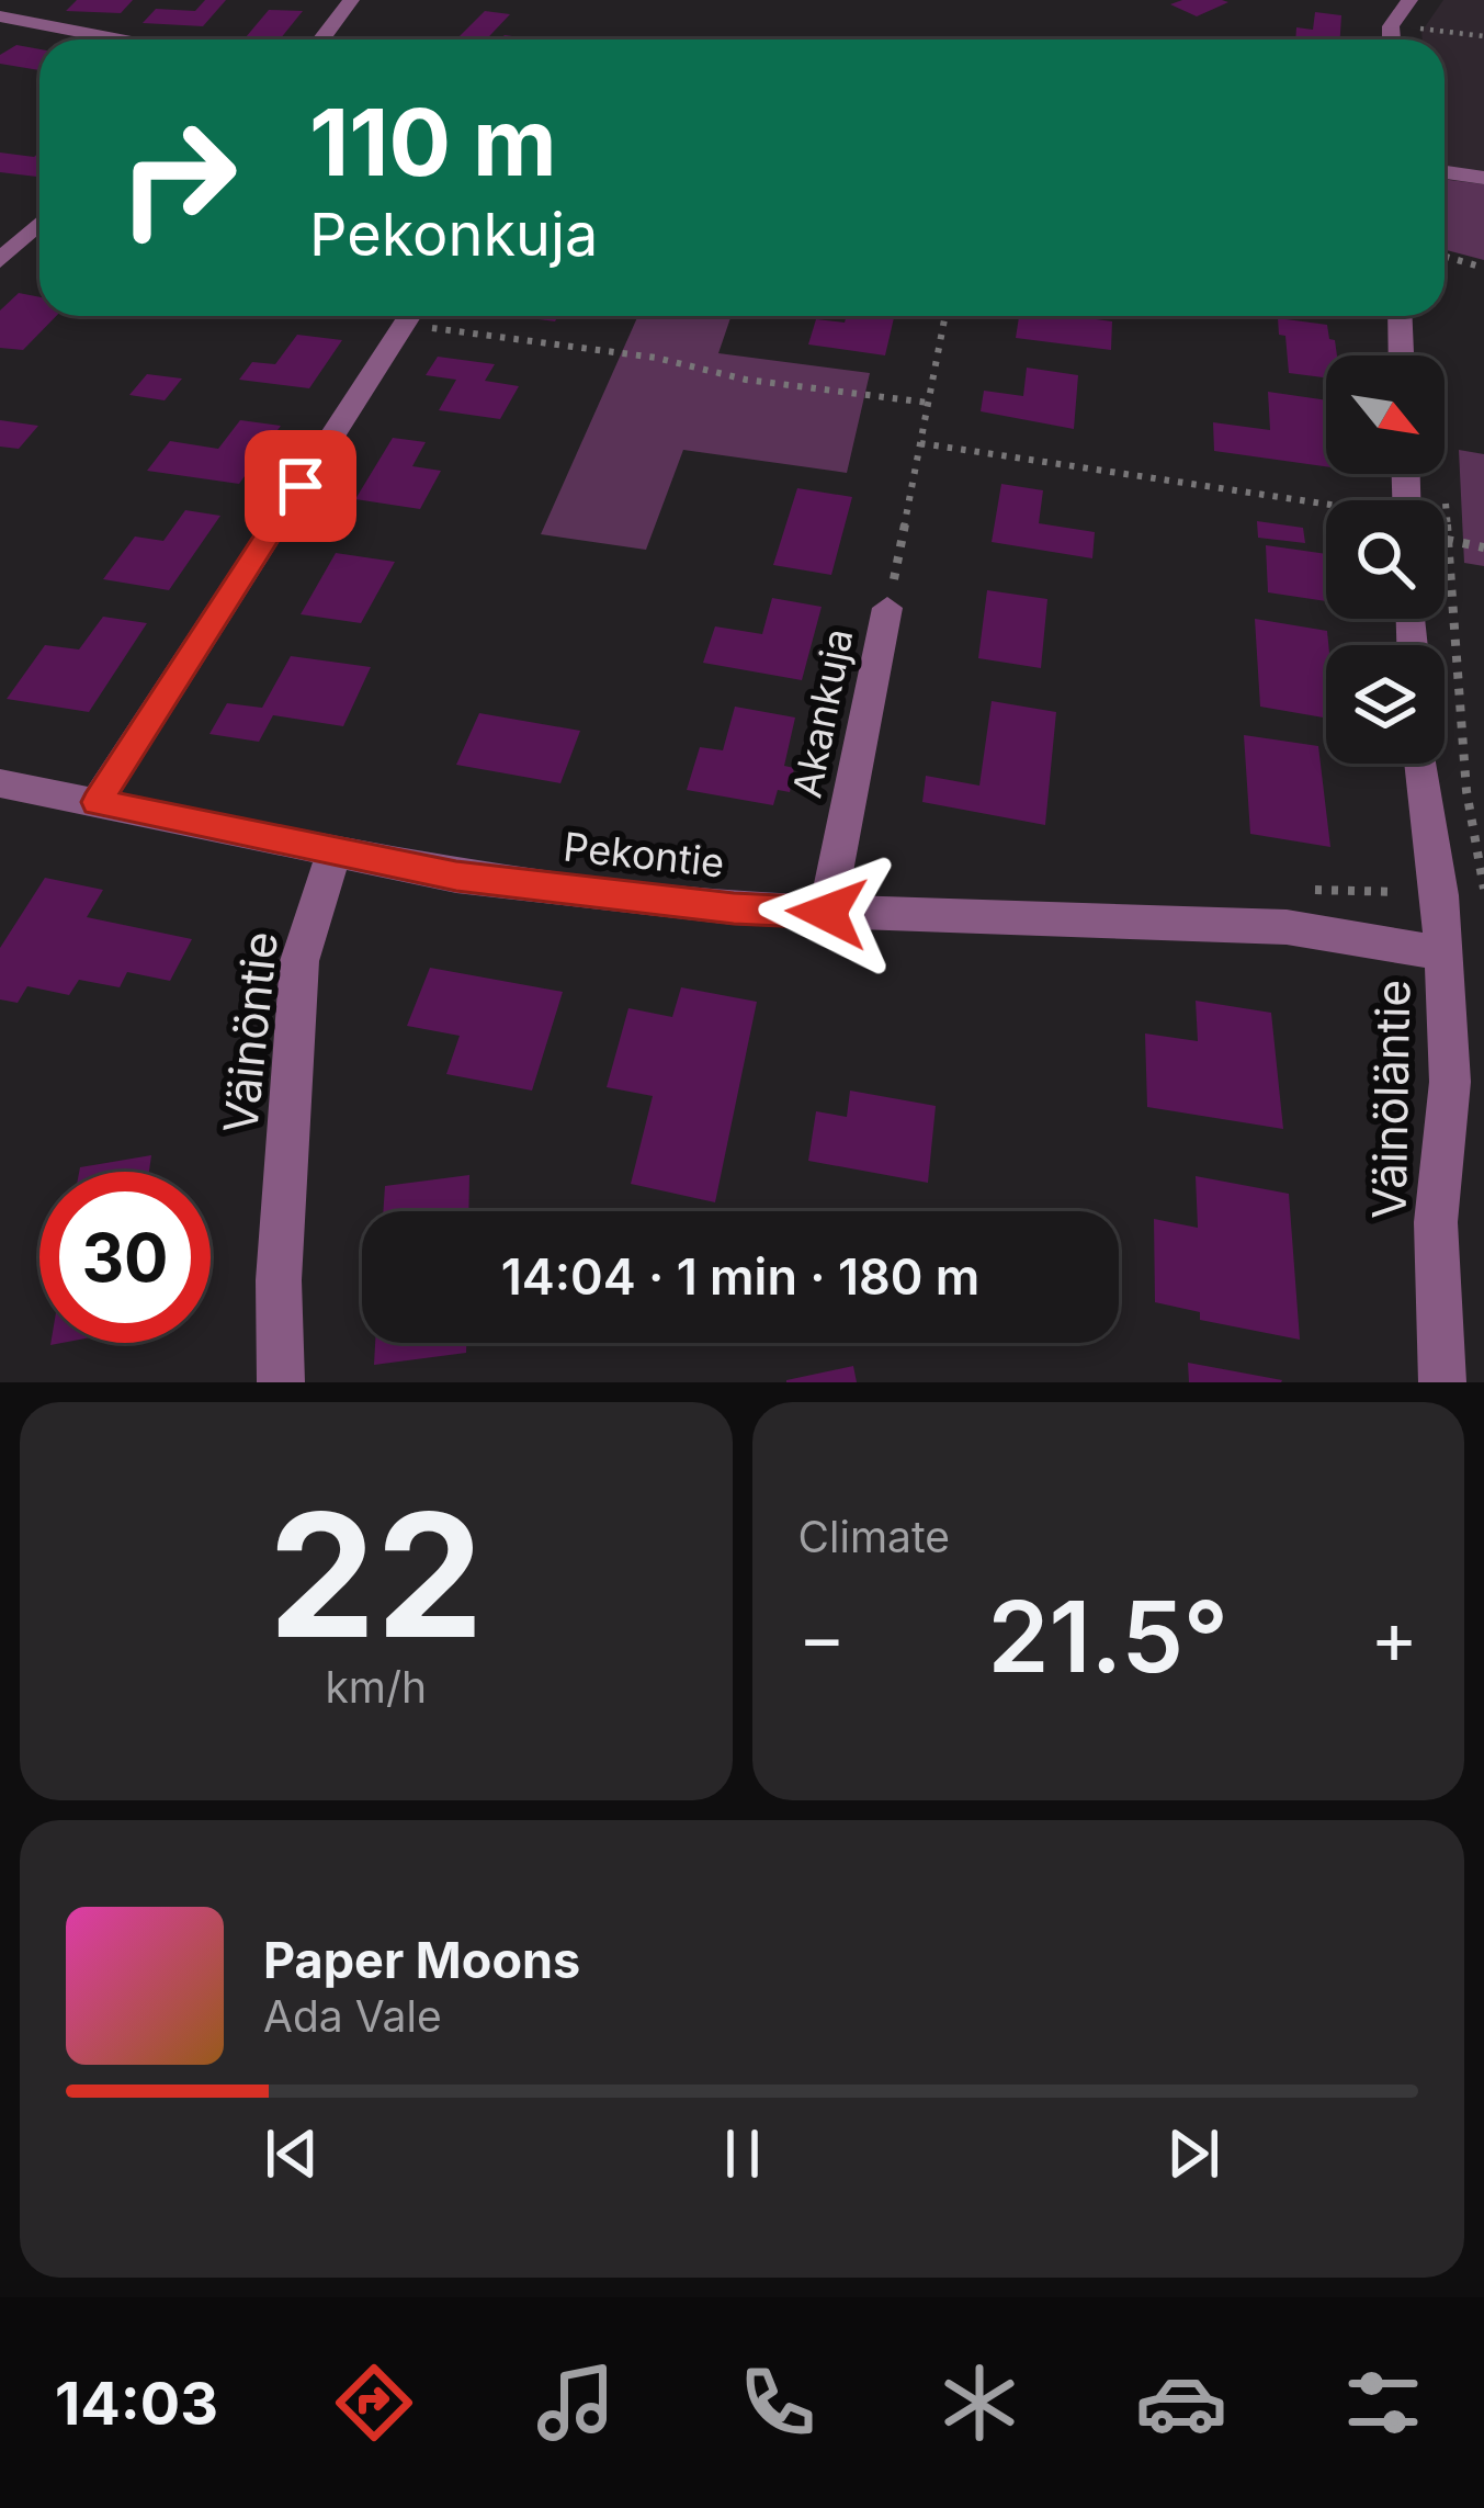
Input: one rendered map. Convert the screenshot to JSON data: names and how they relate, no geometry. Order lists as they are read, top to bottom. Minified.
{"streets":{"street":["Akankuja","Pekontie","Väinöntie","Väinöläntie"]},"crossings":[["Akankuja","Pekontie"],["Pekontie","Väinöntie"],["Pekontie","Väinöläntie"]],"north":"bottom right","page":{"turn":["110 m","Pekonkuja"],"limit":"30","trip":"14:04 · 1 min · 180 m","tile":[["22","km/h"],"Climate"],"heat":["−","21.5°","+"],"song":["Paper Moons","Ada Vale"],"tabs":"14:03"}}
